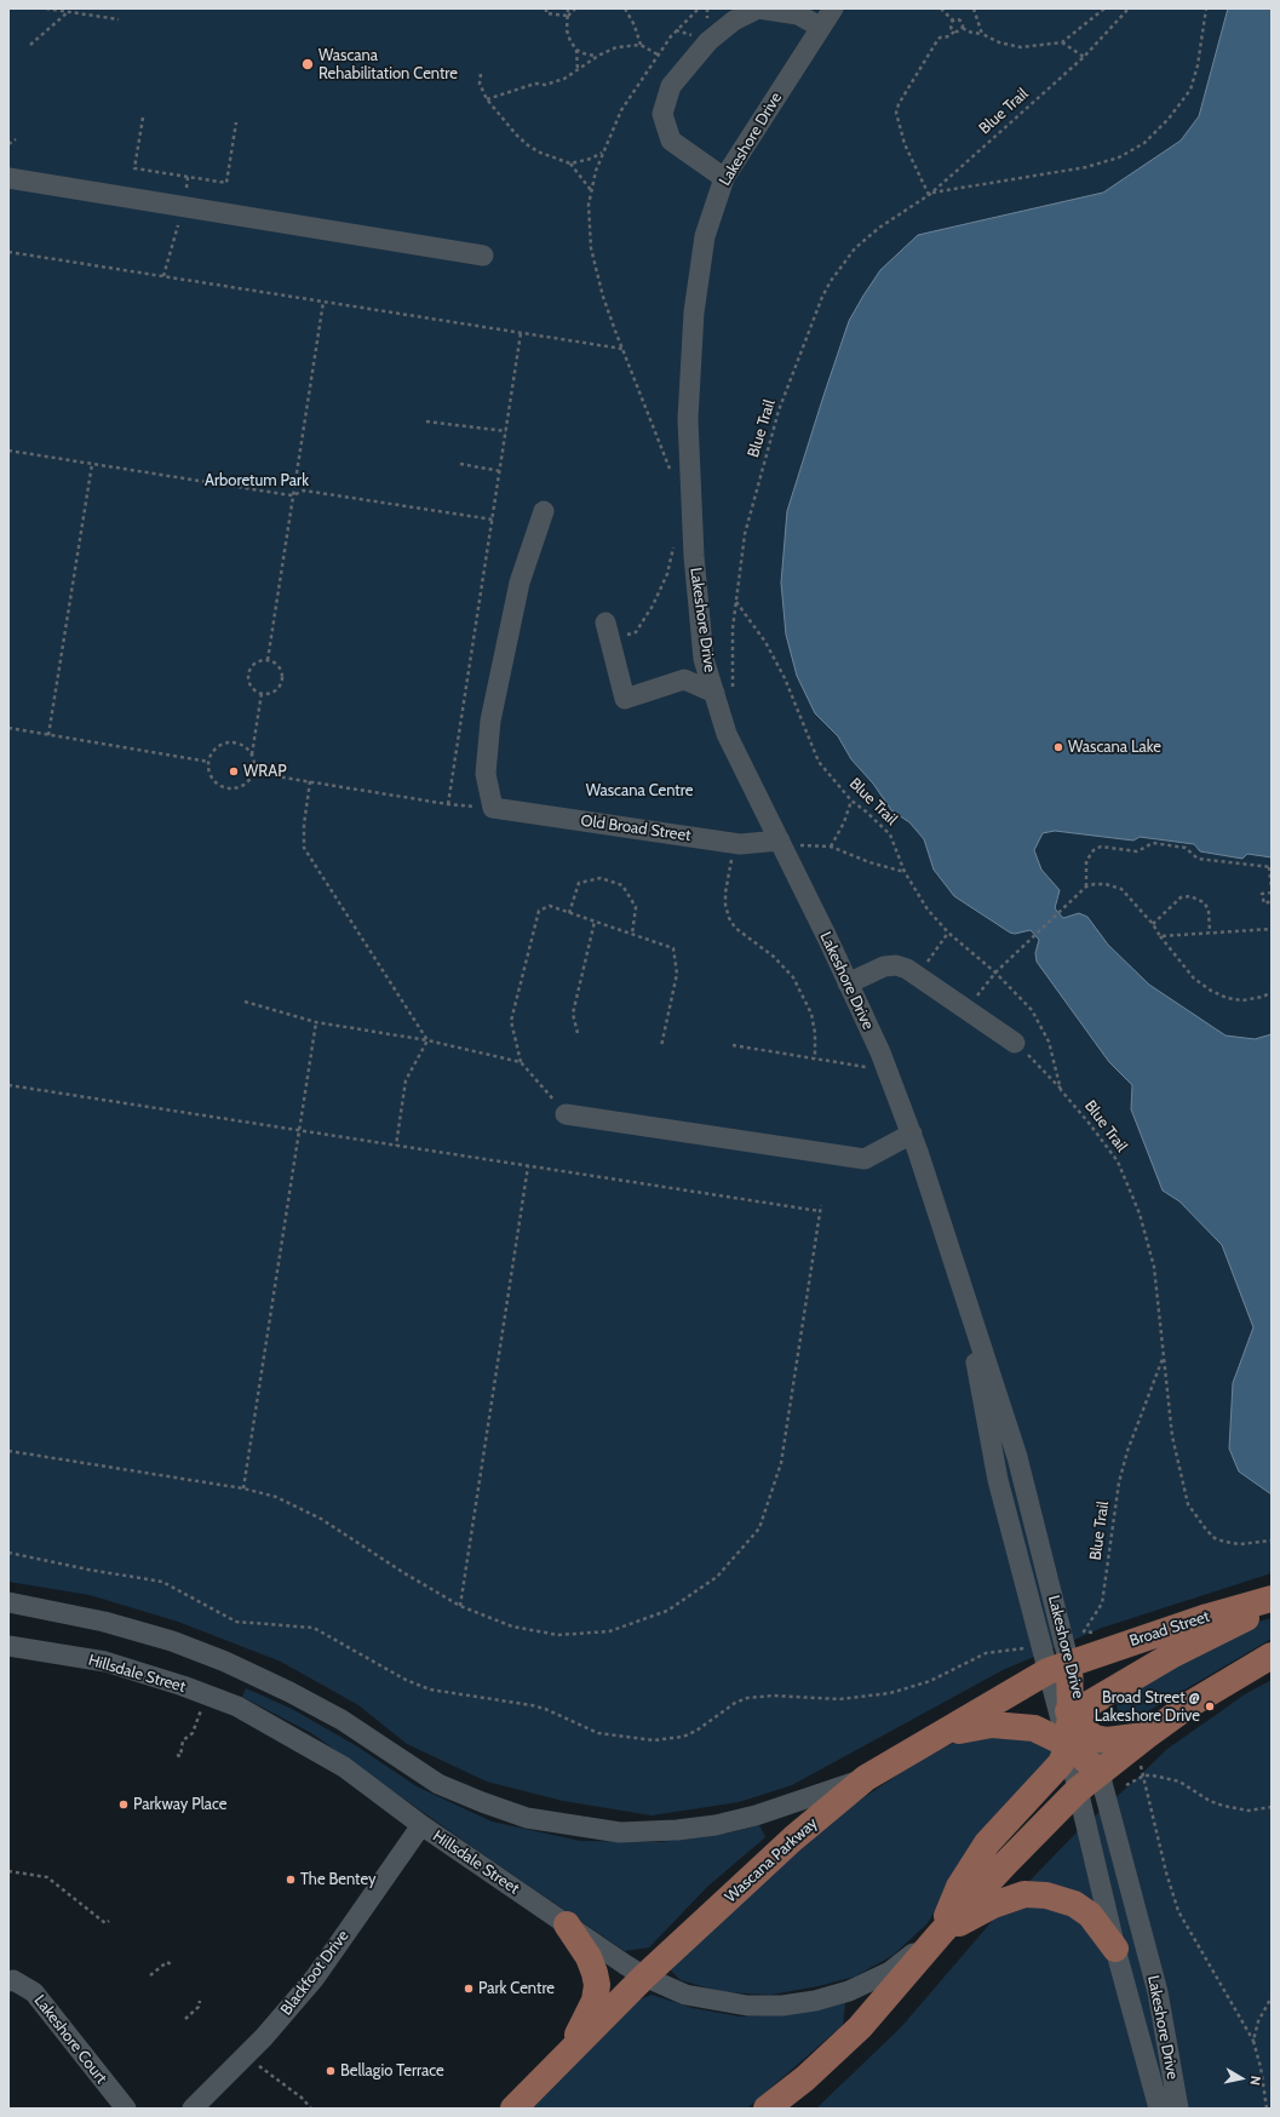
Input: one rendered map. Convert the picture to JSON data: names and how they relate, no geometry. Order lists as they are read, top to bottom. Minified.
{"streets":{"main road":["Broad Street","Wascana Parkway"],"street":["Lakeshore Drive","Old Broad Street","Hillsdale Street","Blackfoot Drive","Lakeshore Court"],"path":["Blue Trail"]},"crossings":[["Lakeshore Drive","Old Broad Street"],["Lakeshore Drive","Broad Street"],["Lakeshore Drive","Wascana Parkway"],["Broad Street","Wascana Parkway"],["Hillsdale Street","Wascana Parkway"],["Hillsdale Street","Blackfoot Drive"]],"parks":["Arboretum Park","Wascana Centre"],"places":["Wascana Rehabilitation Centre","Wascana Lake","WRAP","Broad Street @ Lakeshore Drive","Parkway Place","The Bentey","Park Centre","Bellagio Terrace"],"north":"right"}
